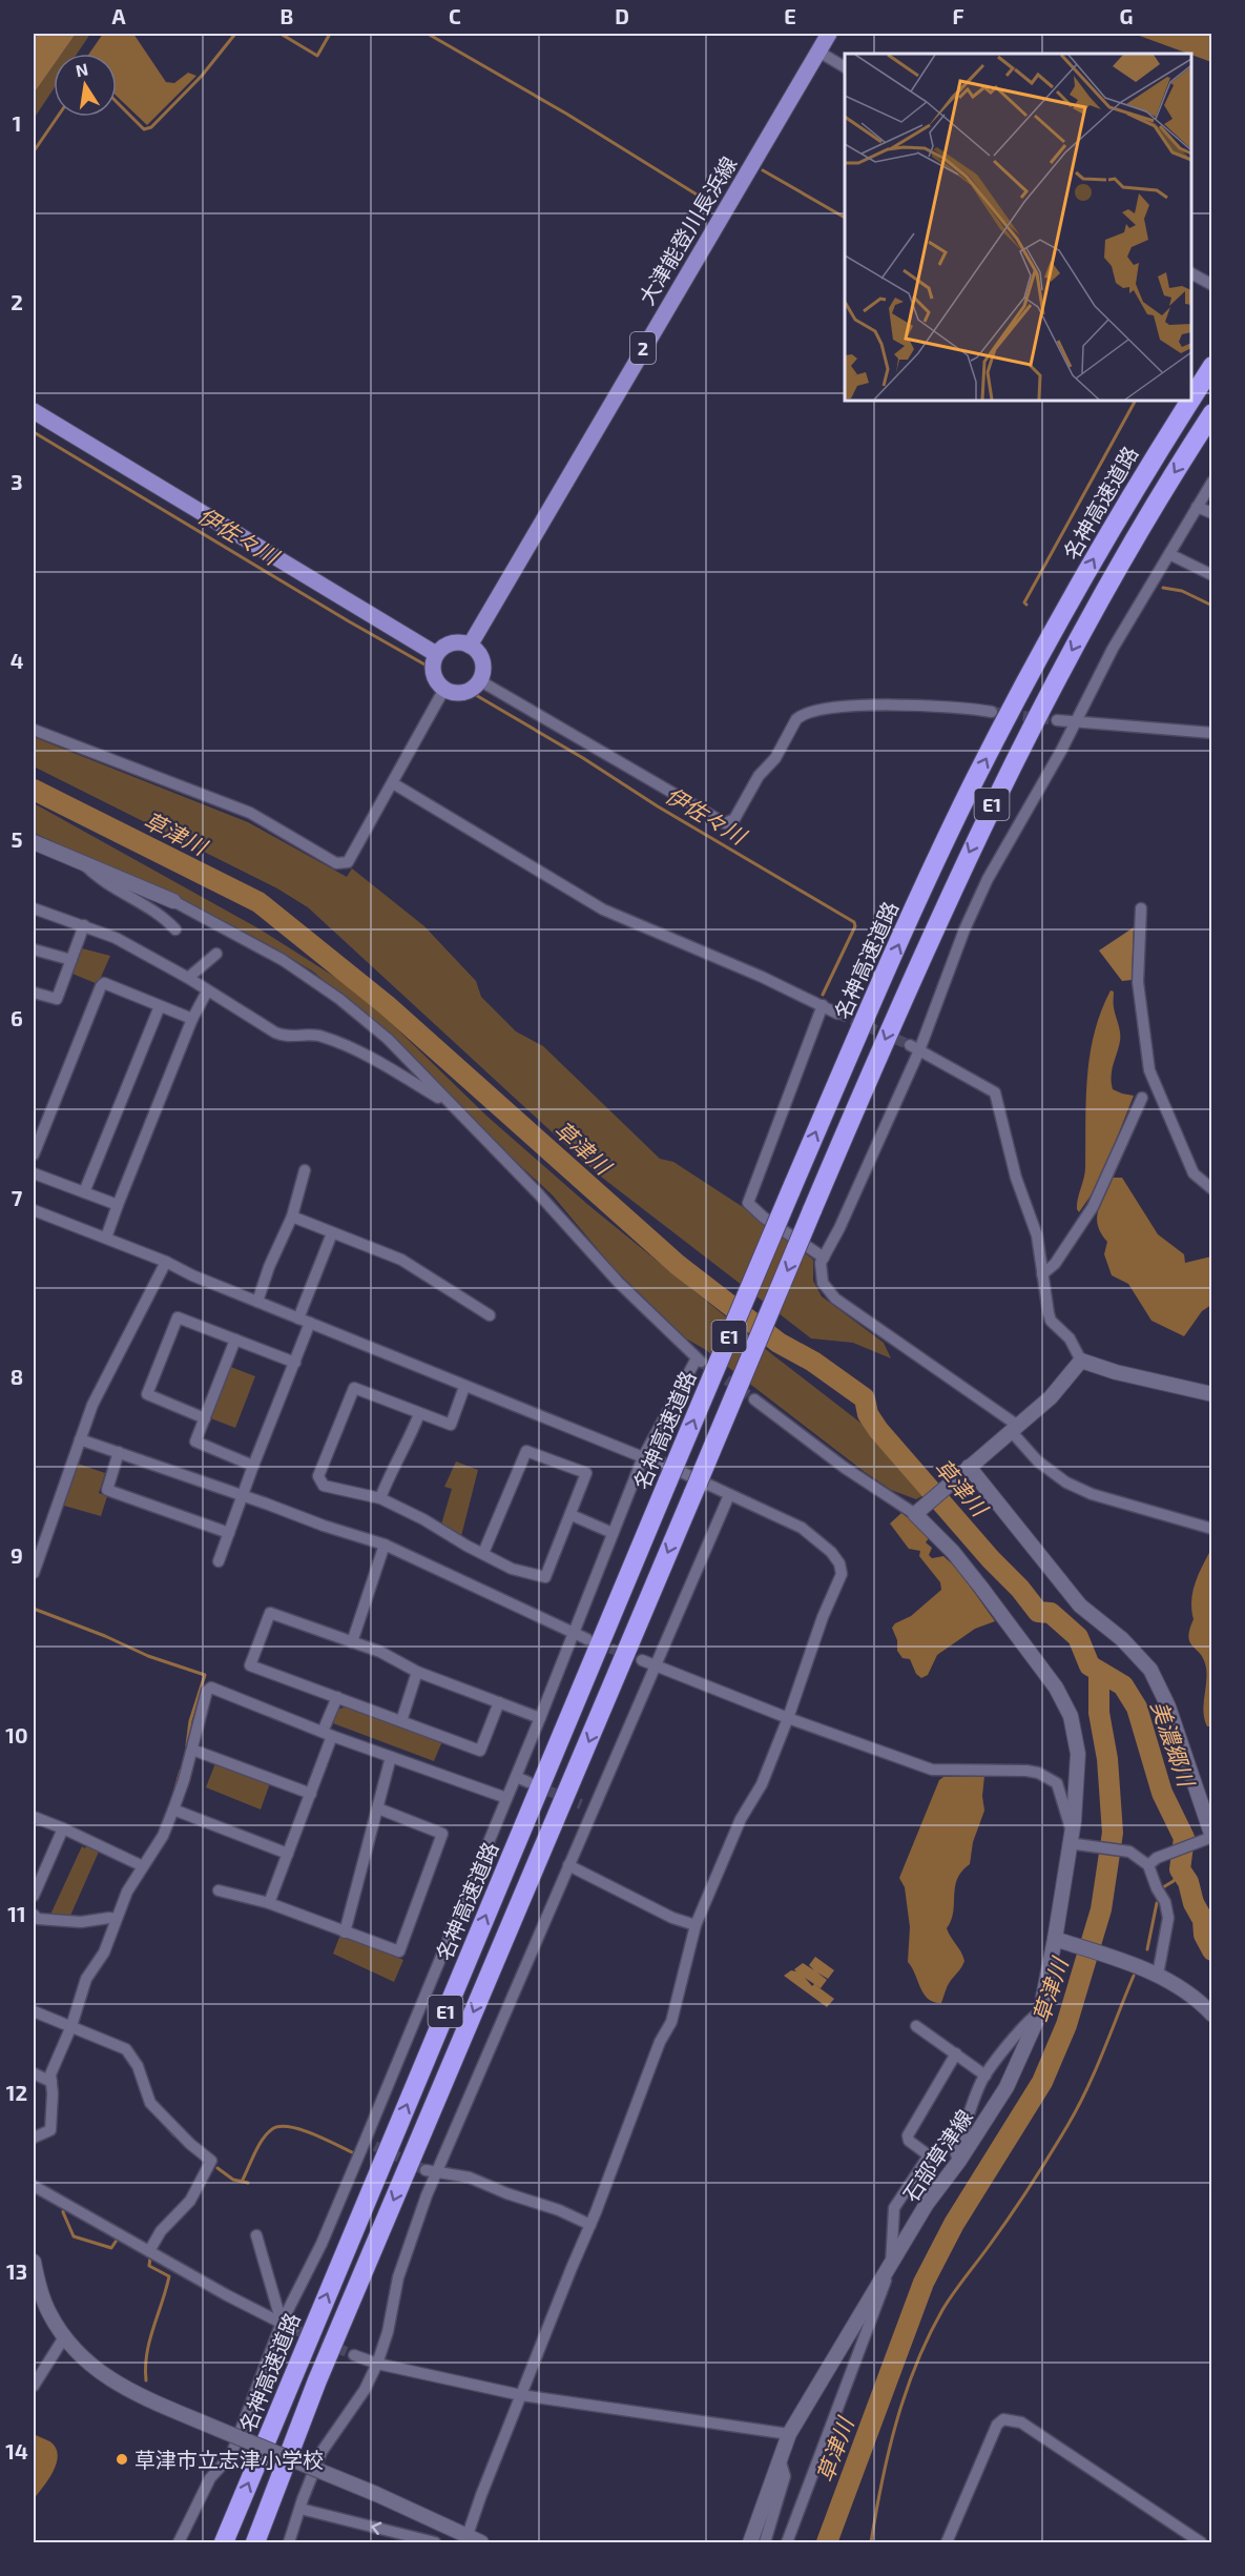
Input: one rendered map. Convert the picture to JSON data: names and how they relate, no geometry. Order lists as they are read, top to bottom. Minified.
{"streets":{"highway":["名神高速道路","E1"],"main road":["大津能登川長浜線","2"],"street":["石部草津線"]},"water":["伊佐々川","草津川","美濃郷川"],"places":["草津市立志津小学校"],"north":"top","grid":{"columns":["A","B","C","D","E","F","G"],"rows":["1","2","3","4","5","6","7","8","9","10","11","12","13","14"]}}
